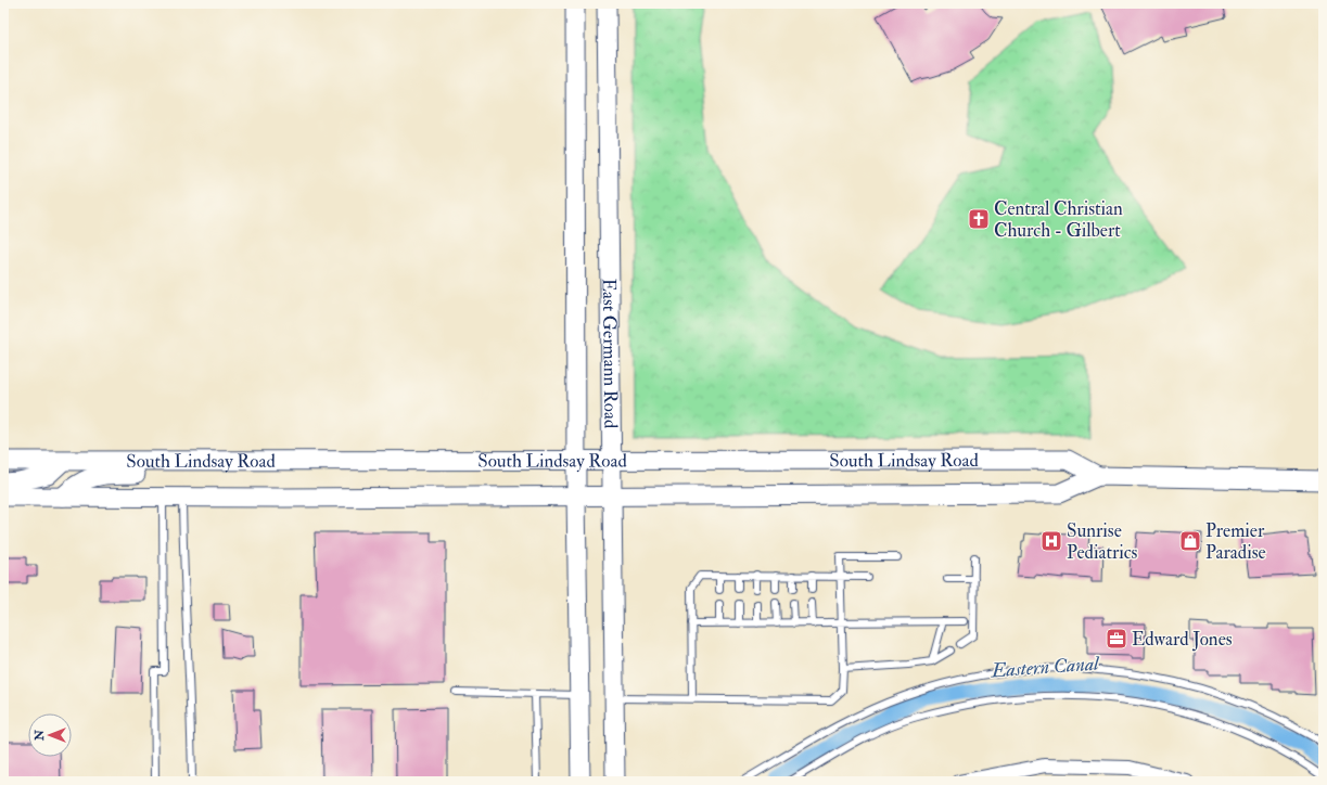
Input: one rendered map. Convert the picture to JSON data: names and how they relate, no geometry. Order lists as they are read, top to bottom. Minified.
{"streets":{"main road":["East Germann Road","South Lindsay Road"]},"crossings":[["East Germann Road","South Lindsay Road"]],"water":["Eastern Canal"],"places":{"church":["Central Christian Church - Gilbert"],"hospital":["Sunrise Pediatrics"],"shop":["Premier Paradise"],"office":["Edward Jones"]},"north":"left"}
